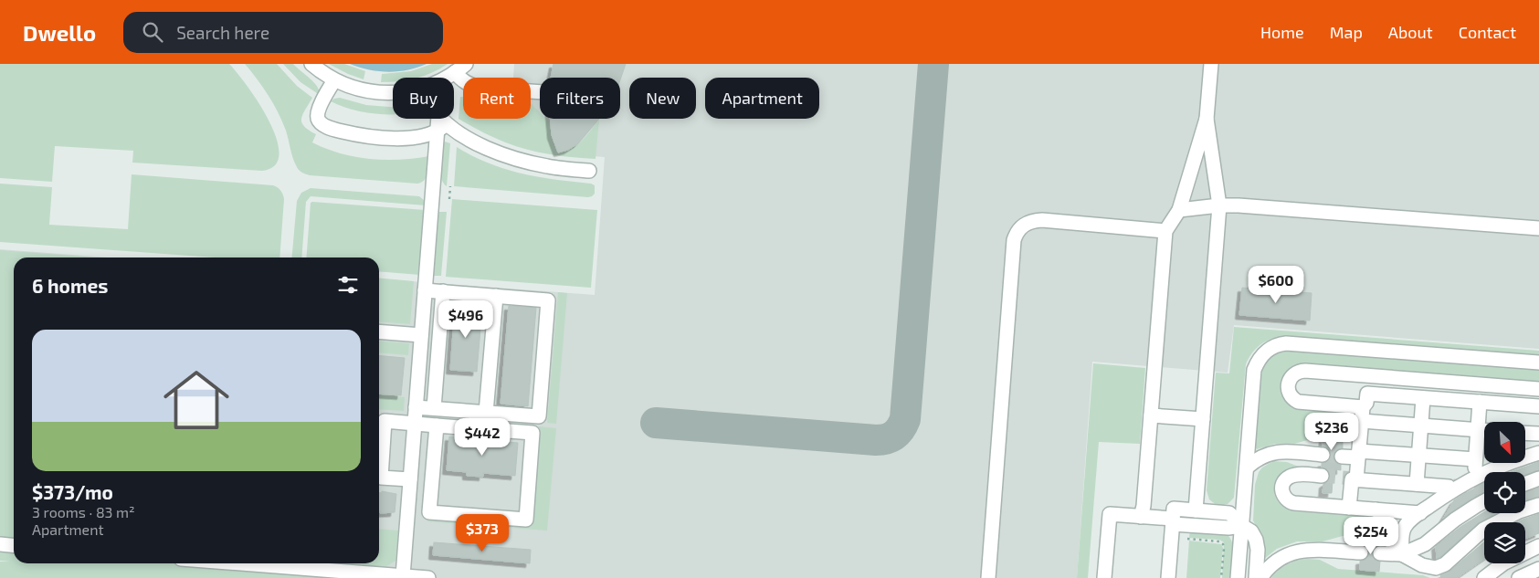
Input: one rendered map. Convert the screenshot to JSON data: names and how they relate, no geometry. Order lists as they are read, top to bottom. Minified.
{"north":"bottom right","page":{"header":"Dwello","search":"Search here","nav":["Home","Map","About","Contact"],"chip":["Buy","Rent","Filters","New","Apartment"],"heading":"6 homes","price":["$600","$496","$236","$442","$373","$254"],"list":[{"name":"$373/mo","note":"3 rooms · 83 m² · Apartment"}]}}
